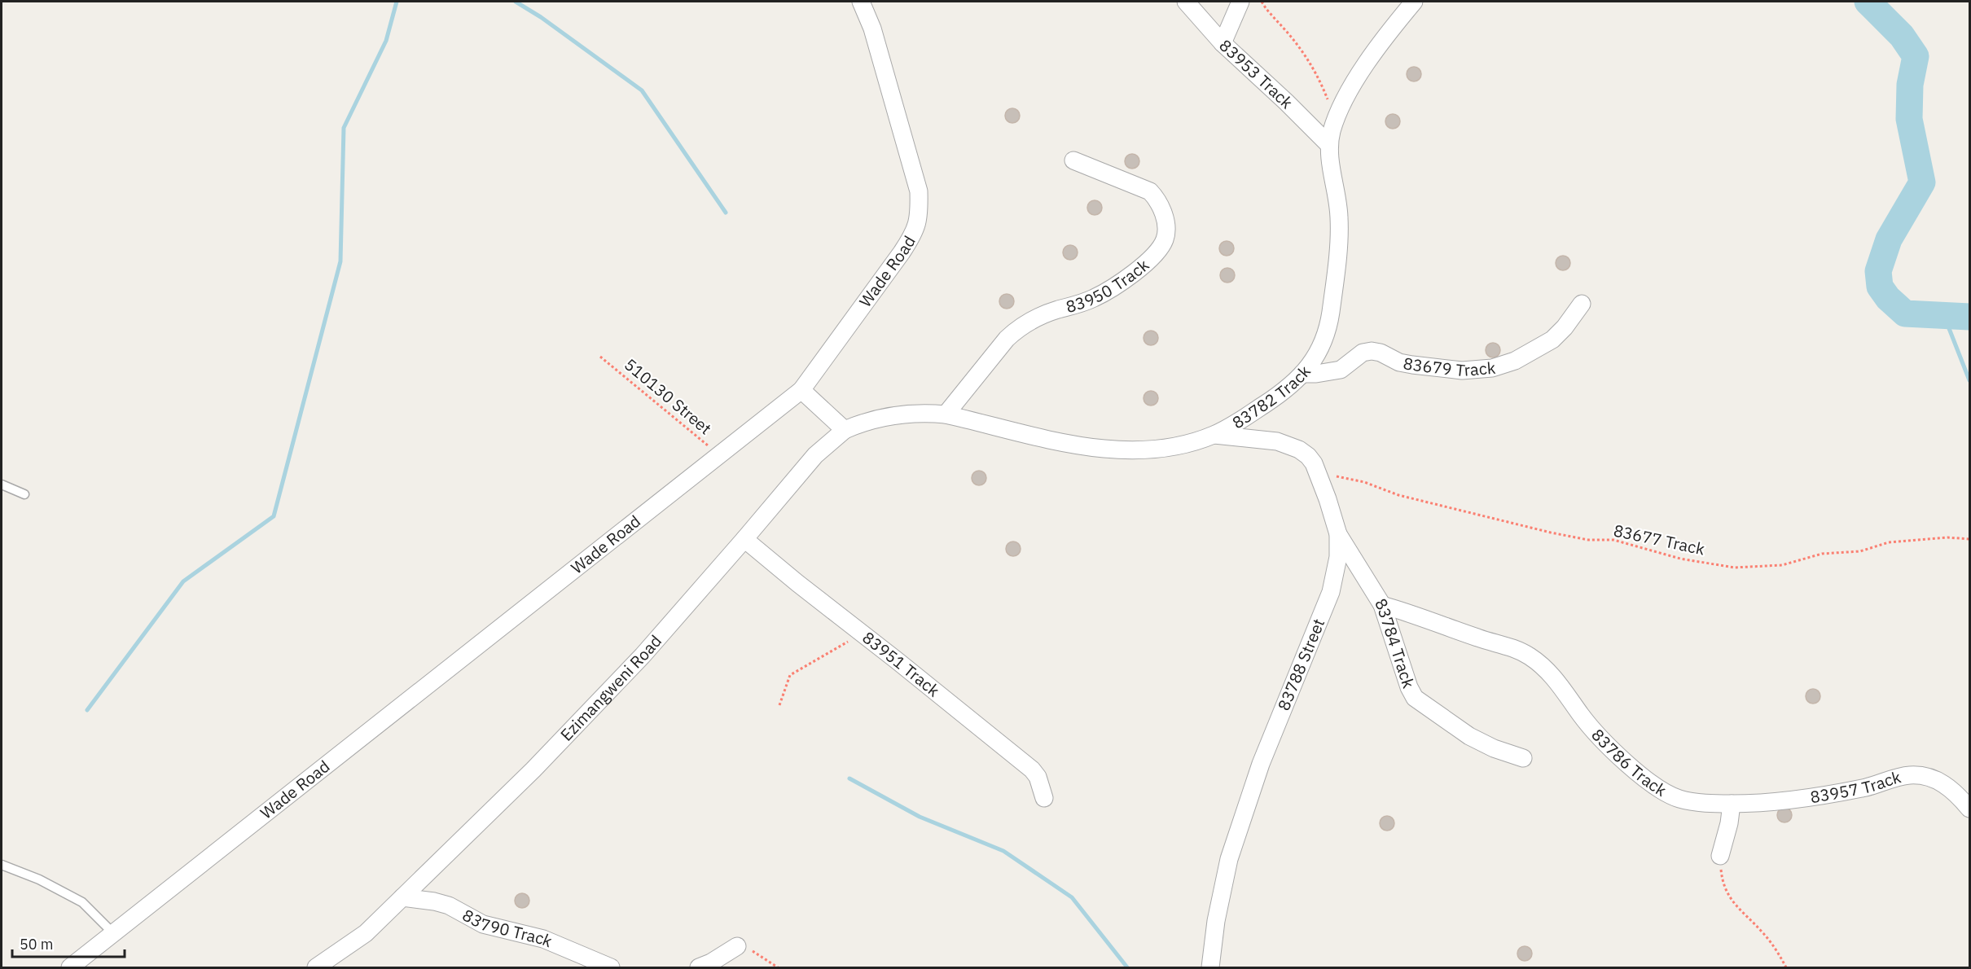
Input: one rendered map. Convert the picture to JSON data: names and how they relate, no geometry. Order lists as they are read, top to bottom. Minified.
{"streets":{"street":["83953 Track","Wade Road","83950 Track","83679 Track","83782 Track","83784 Track","83788 Street","83951 Track","Ezimangweni Road","83786 Track","83957 Track","83790 Track"],"path":["510130 Street","83677 Track"]},"crossings":[["83953 Track","83782 Track"],["Wade Road","510130 Street"],["83950 Track","83782 Track"],["83679 Track","83782 Track"],["83782 Track","83788 Street"],["83782 Track","Ezimangweni Road"],["83677 Track","83788 Street"],["83784 Track","83788 Street"],["83784 Track","83786 Track"],["83951 Track","Ezimangweni Road"],["Ezimangweni Road","83790 Track"],["83786 Track","83957 Track"]],"scale_bar":"50 m"}
